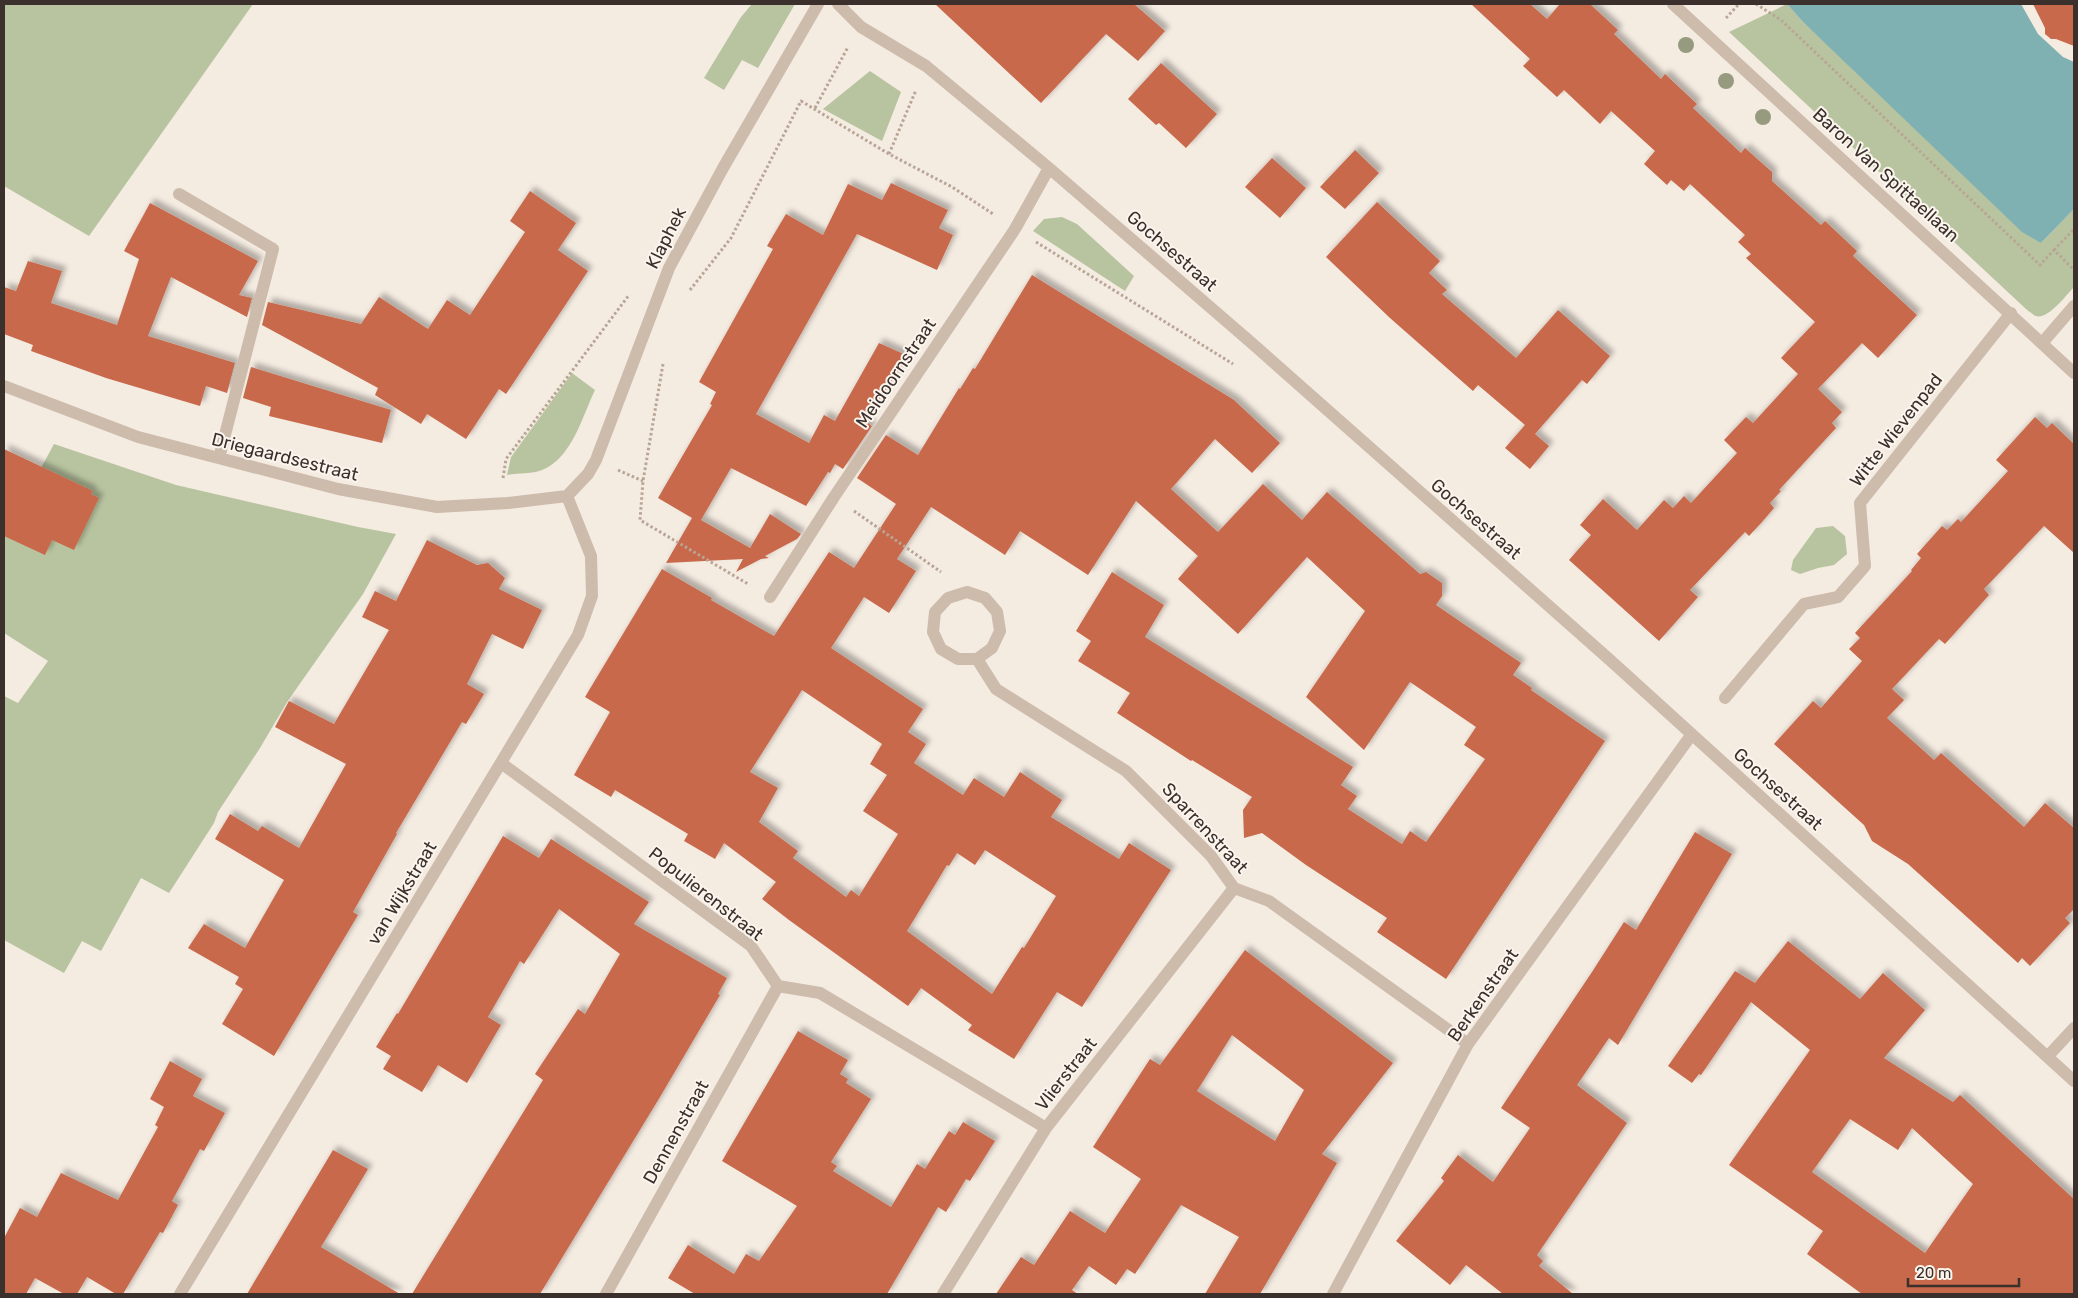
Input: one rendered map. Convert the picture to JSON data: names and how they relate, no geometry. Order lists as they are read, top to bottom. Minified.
{"streets":{"street":["Baron Van Spittaellaan","Klaphek","Gochsestraat","Meidoornstraat","Witte Wievenpad","Driegaardsestraat","Sparrenstraat","van Wijkstraat","Populierenstraat","Berkenstraat","Vlierstraat","Dennenstraat"]},"crossings":[["Baron Van Spittaellaan","Witte Wievenpad"],["Klaphek","Driegaardsestraat"],["Klaphek","van Wijkstraat"],["Gochsestraat","Meidoornstraat"],["Gochsestraat","Berkenstraat"],["Driegaardsestraat","van Wijkstraat"],["Sparrenstraat","Berkenstraat"],["Sparrenstraat","Vlierstraat"],["van Wijkstraat","Populierenstraat"],["Populierenstraat","Dennenstraat"]],"scale_bar":"20 m"}
